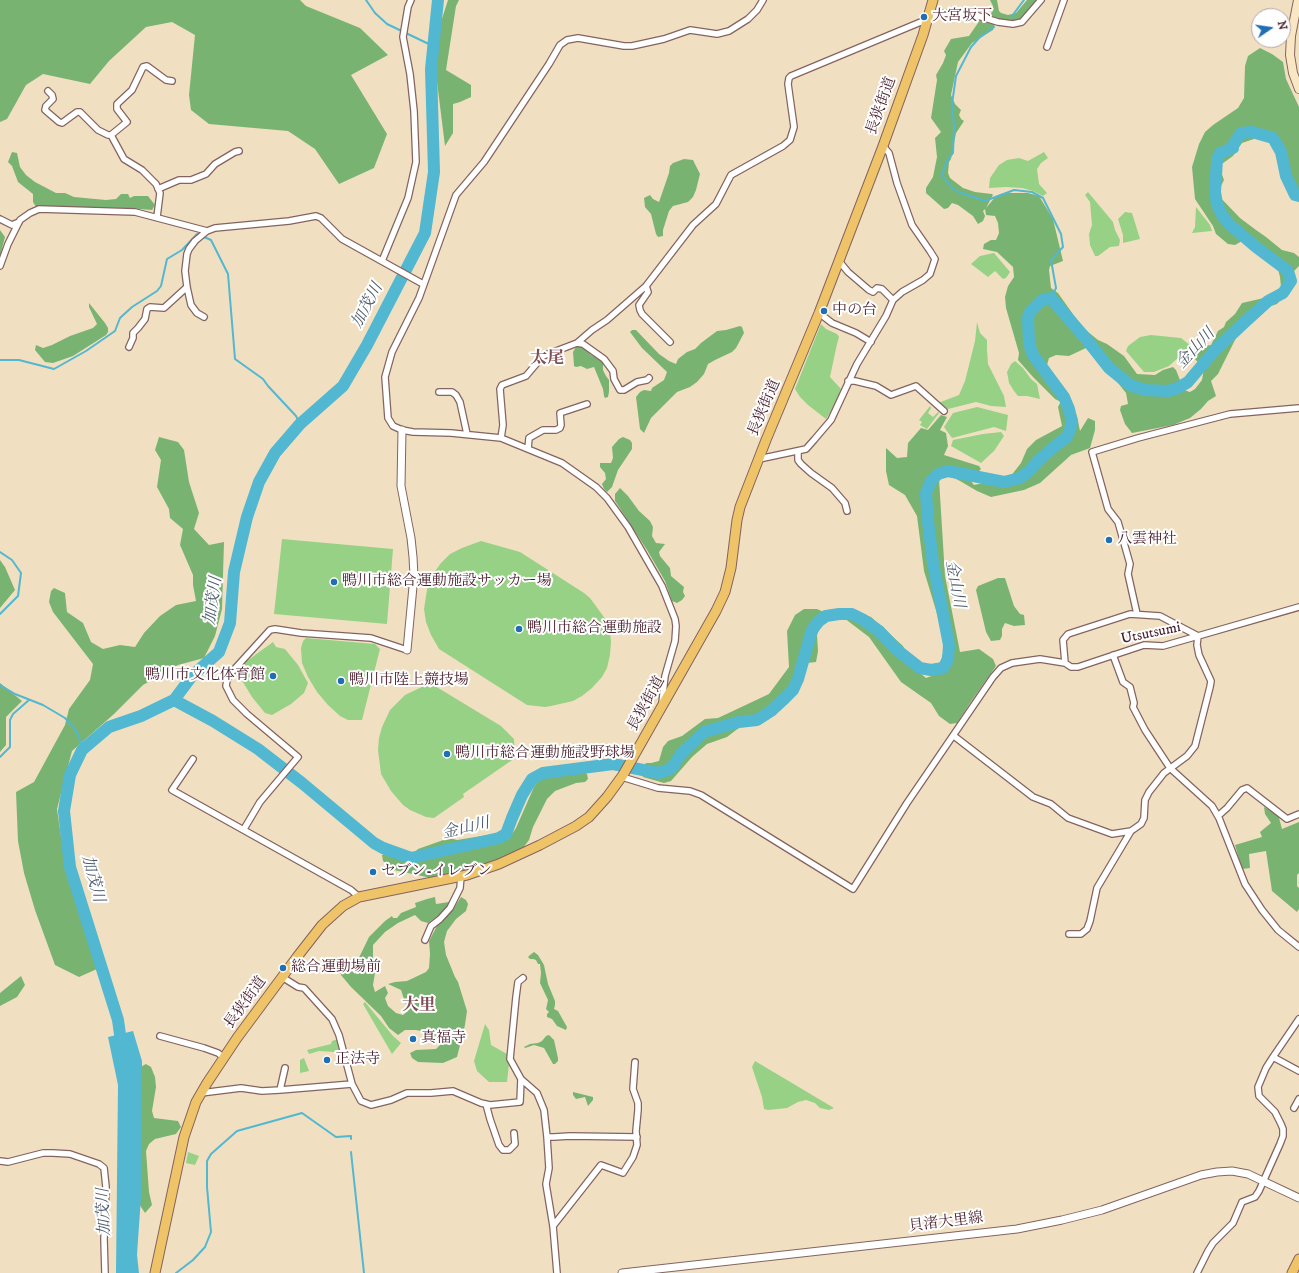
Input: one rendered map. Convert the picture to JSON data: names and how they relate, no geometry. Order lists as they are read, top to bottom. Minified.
{"streets":{"main road":["長狭街道"],"street":["Utsutsumi","貝渚大里線"]},"crossings":[["長狭街道","Utsutsumi"]],"districts":["太尾","大里"],"water":["加茂川","金山川"],"places":["大宮坂下","中の台","八雲神社","鴨川市総合運動施設サッカー場","鴨川市総合運動施設","鴨川市文化体育館","鴨川市陸上競技場","鴨川市総合運動施設野球場","セブン-イレブン","総合運動場前","真福寺","正法寺"],"north":"right"}
